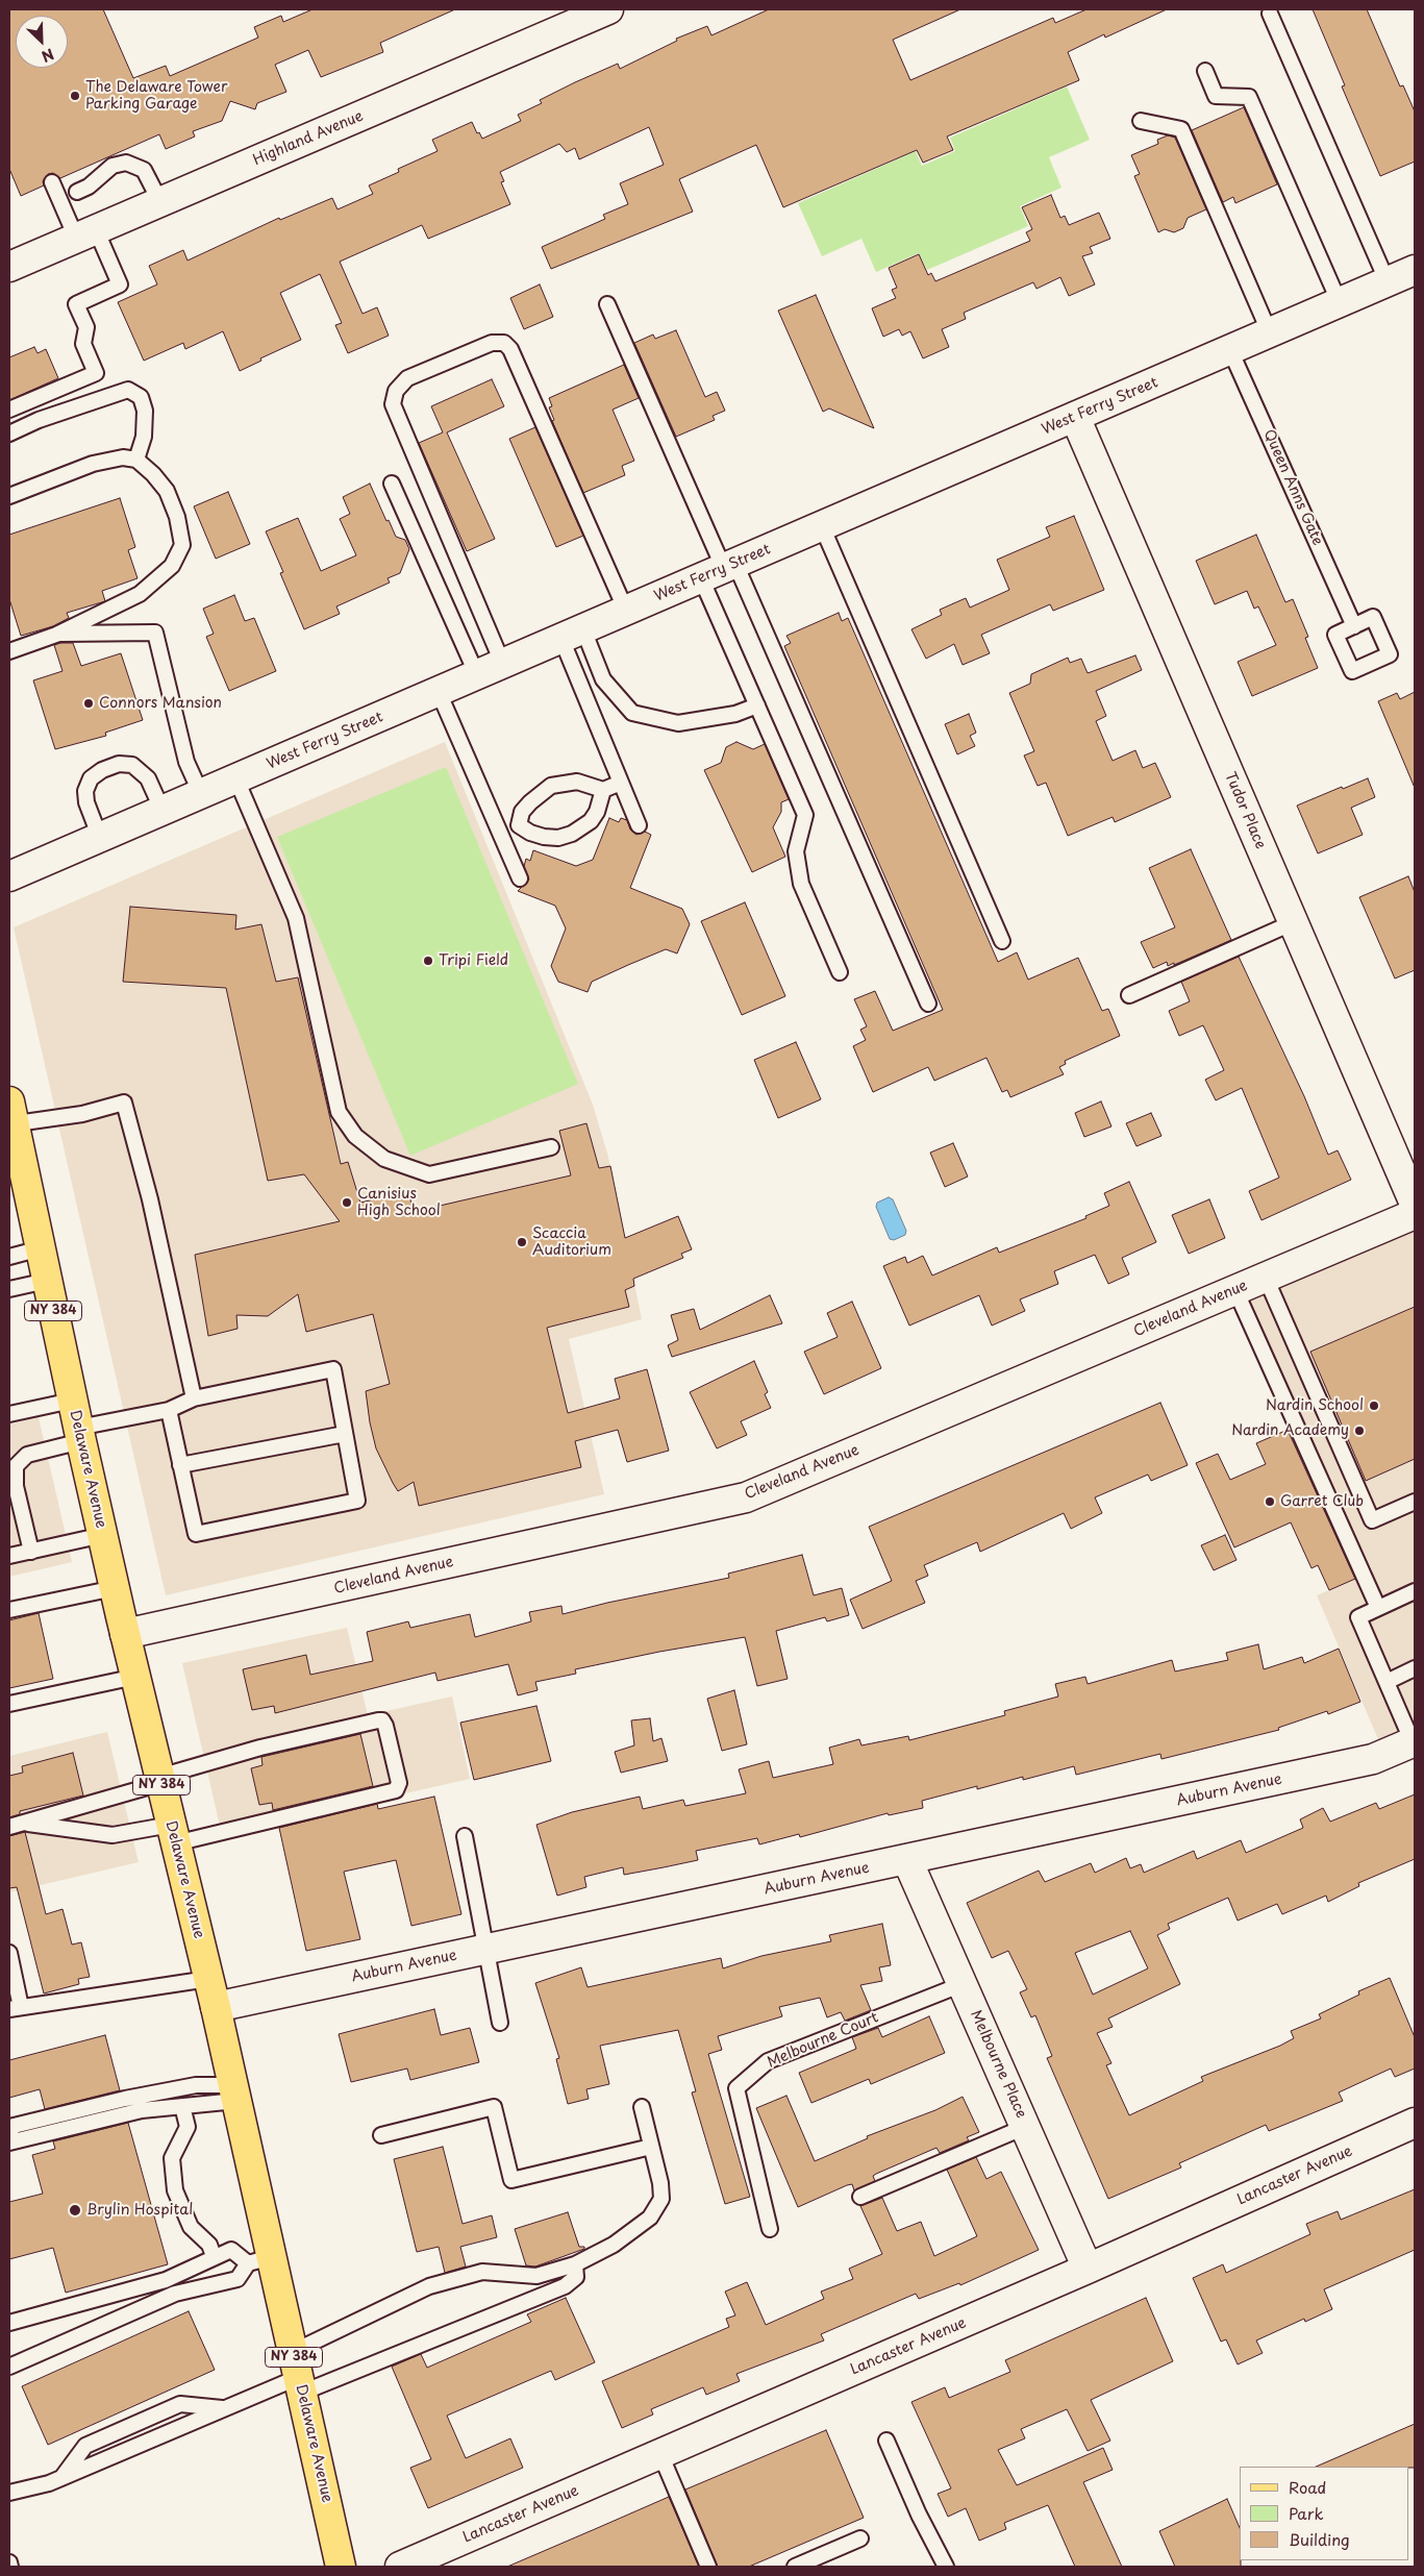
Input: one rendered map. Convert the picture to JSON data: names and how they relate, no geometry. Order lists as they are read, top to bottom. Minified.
{"streets":{"main road":["NY 384","Delaware Avenue"],"street":["Highland Avenue","West Ferry Street","Tudor Place","Cleveland Avenue","Auburn Avenue","Melbourne Place","Lancaster Avenue"],"lane":["Queen Anns Gate","Melbourne Court"]},"crossings":[["West Ferry Street","Queen Anns Gate"],["West Ferry Street","Tudor Place"],["Cleveland Avenue","Delaware Avenue"],["Delaware Avenue","Auburn Avenue"],["Auburn Avenue","Melbourne Place"],["Melbourne Court","Melbourne Place"],["Melbourne Place","Lancaster Avenue"]],"places":["The Delaware Tower Parking Garage","Connors Mansion","Tripi Field","Canisius High School","Scaccia Auditorium","Nardin School","Nardin Academy","Garret Club","Brylin Hospital"],"legend":["Road","Park","Building"],"north":"bottom right"}
